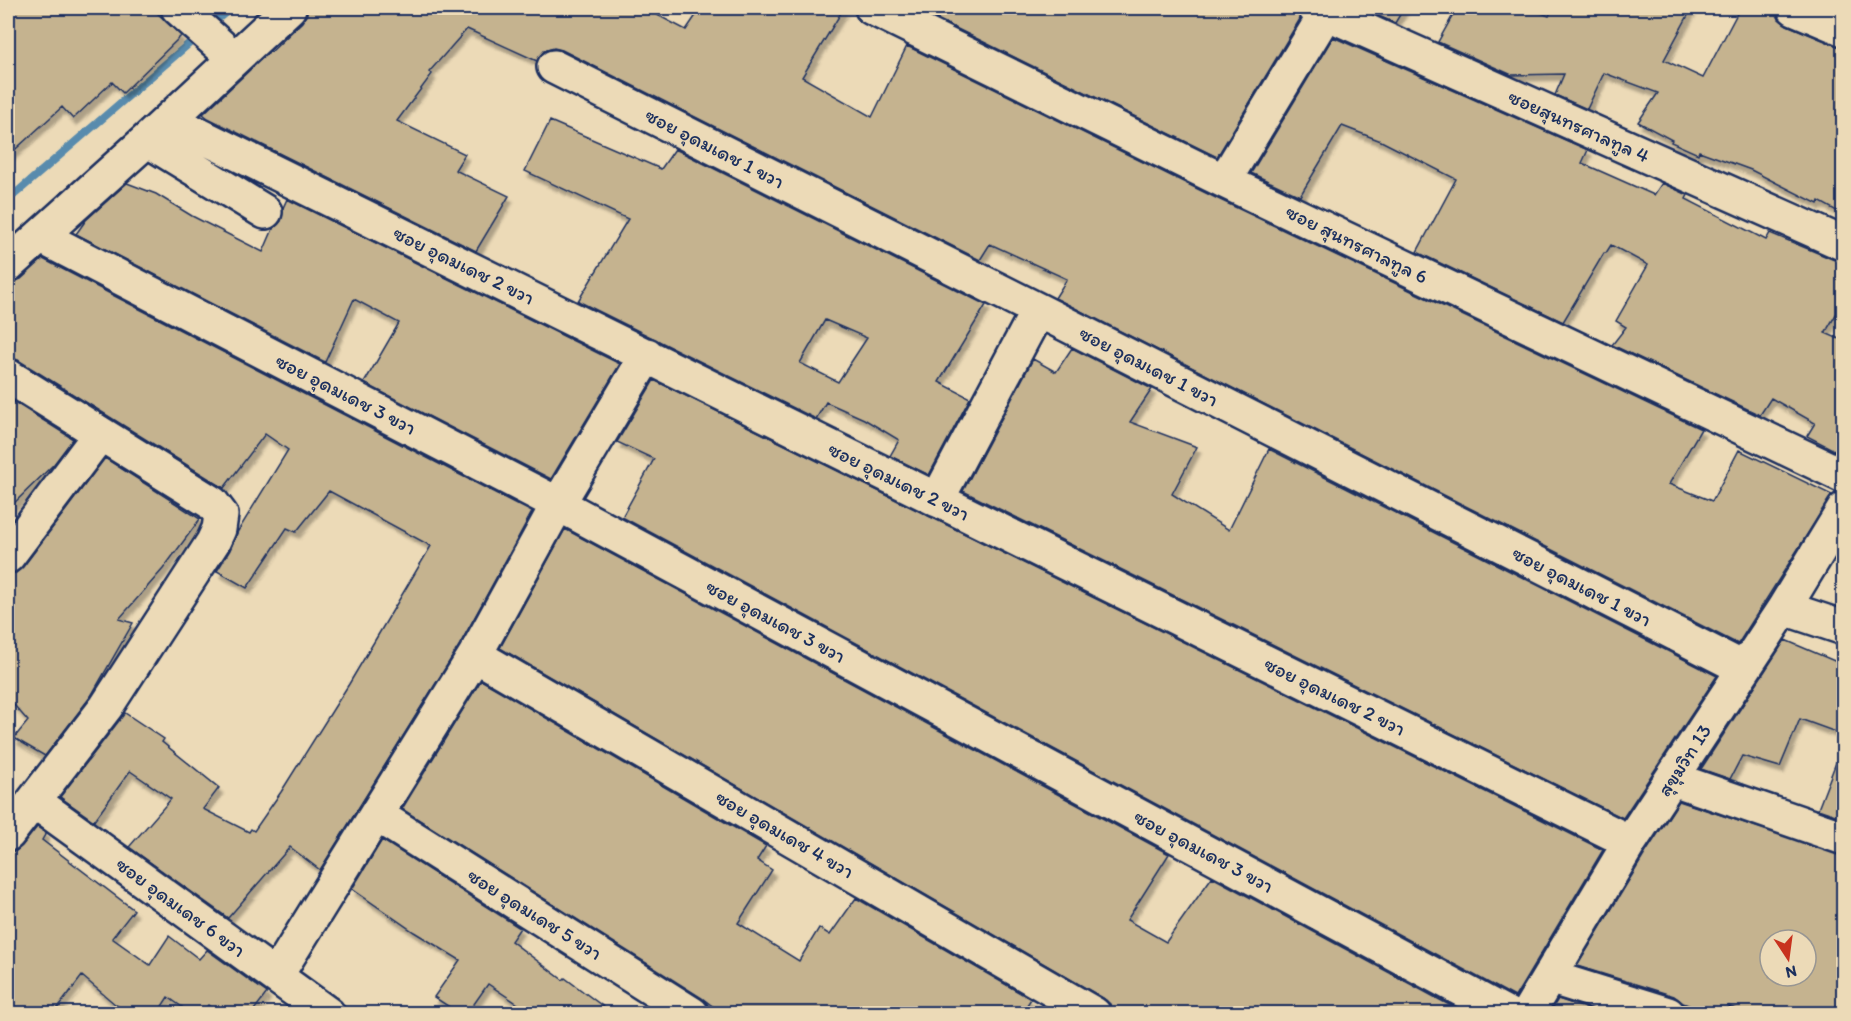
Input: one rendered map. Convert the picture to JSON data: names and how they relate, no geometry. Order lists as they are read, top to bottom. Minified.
{"streets":{"street":["ซอยสุนทรศาลทูล 4","ซอย อุดมเดช 1 ขวา","ซอย สุนทรศาลทูล 6","ซอย อุดมเดช 2 ขวา","ซอย อุดมเดช 3 ขวา","สุขุมวิท 13","ซอย อุดมเดช 4 ขวา","ซอย อุดมเดช 6 ขวา","ซอย อุดมเดช 5 ขวา"]},"crossings":[["ซอย อุดมเดช 1 ขวา","สุขุมวิท 13"],["ซอย อุดมเดช 2 ขวา","สุขุมวิท 13"]],"north":"bottom"}
